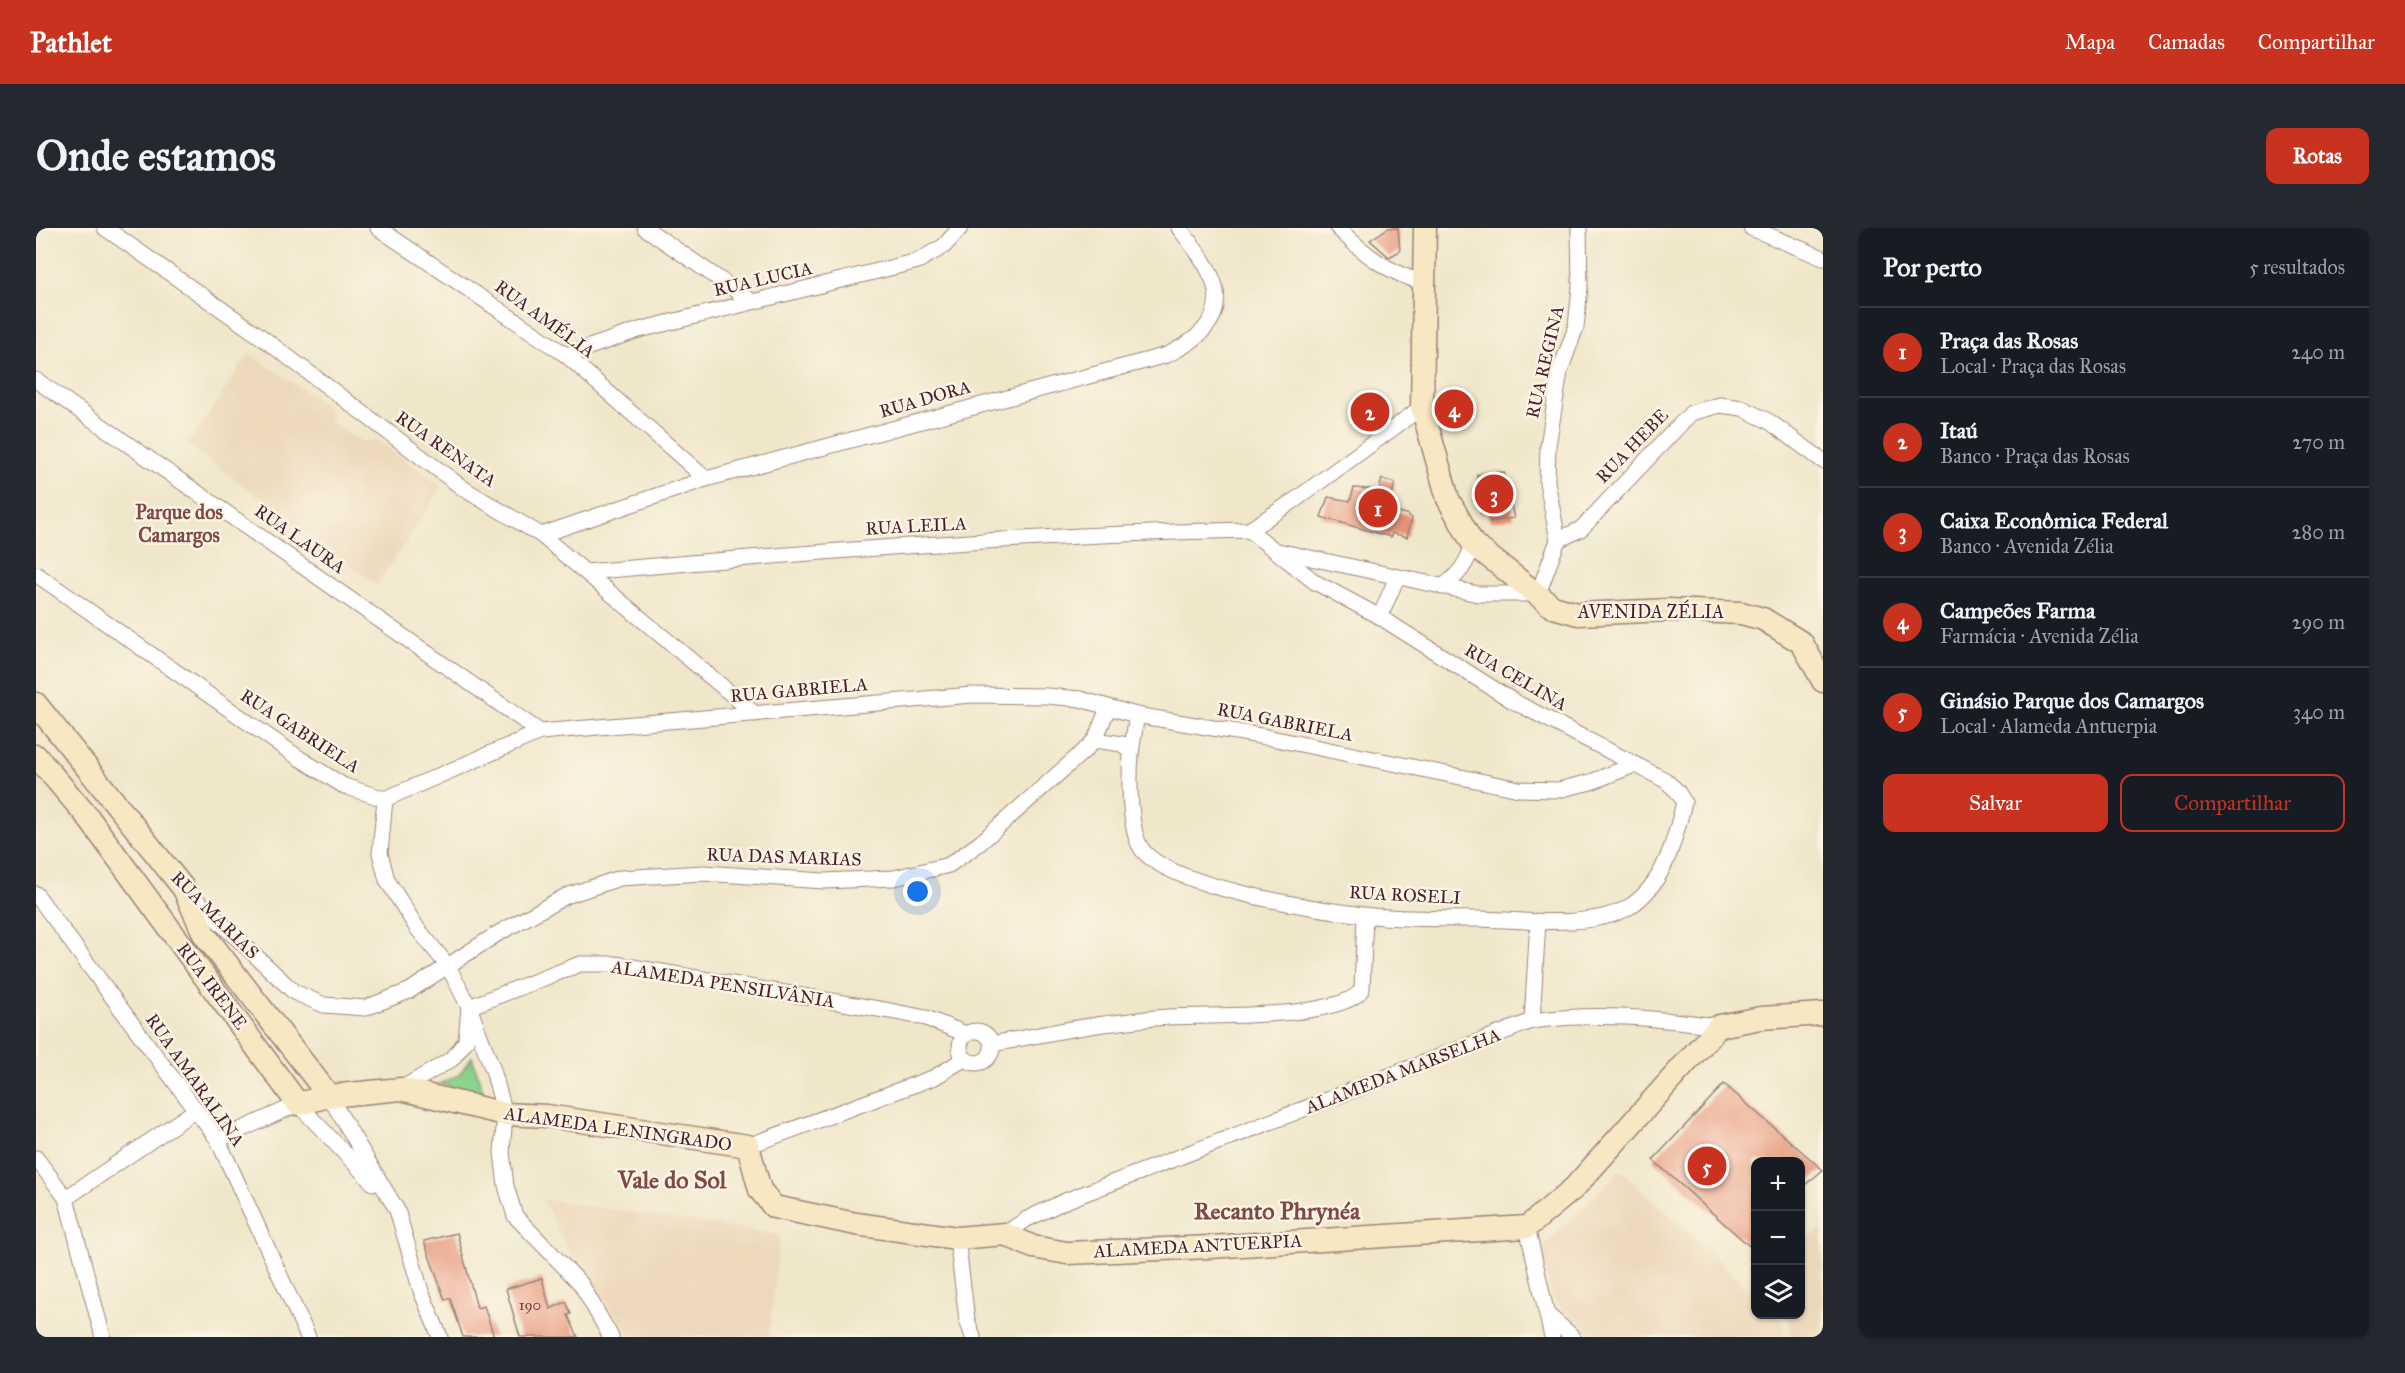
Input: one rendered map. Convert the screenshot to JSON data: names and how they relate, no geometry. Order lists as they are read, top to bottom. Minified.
{"streets":{"street":["RUA LUCIA","RUA AMÉLIA","RUA REGINA","RUA DORA","RUA HEBE","RUA RENATA","RUA LEILA","RUA LAURA","AVENIDA ZÉLIA","RUA CELINA","RUA GABRIELA","RUA DAS MARIAS","RUA ROSELI","RUA MARIAS","ALAMEDA PENSILVÂNIA","RUA IRENE","ALAMEDA MARSELHA","RUA AMARALINA","ALAMEDA LENINGRADO","ALAMEDA ANTUERPIA"]},"crossings":[["RUA LUCIA","RUA AMÉLIA"],["RUA AMÉLIA","RUA DORA"],["RUA REGINA","RUA HEBE"],["RUA DORA","RUA RENATA"],["RUA RENATA","RUA LEILA"],["RUA RENATA","RUA GABRIELA"],["RUA LEILA","RUA CELINA"],["RUA LAURA","RUA GABRIELA"],["RUA CELINA","RUA GABRIELA"],["RUA CELINA","RUA ROSELI"],["RUA GABRIELA","RUA DAS MARIAS"],["RUA GABRIELA","RUA ROSELI"],["RUA DAS MARIAS","RUA MARIAS"],["RUA MARIAS","RUA IRENE"],["ALAMEDA PENSILVÂNIA","ALAMEDA LENINGRADO"],["ALAMEDA MARSELHA","ALAMEDA ANTUERPIA"],["ALAMEDA LENINGRADO","ALAMEDA ANTUERPIA"]],"districts":["Parque dos Camargos","Vale do Sol","Recanto Phrynéa"],"house_numbers":["190"],"page":{"header":"Pathlet","nav":["Mapa","Camadas","Compartilhar"],"buttons":["Rotas",["Salvar","Compartilhar"]],"title":"Onde estamos","heading":["Por perto","5 resultados"],"list":[{"mark":"1","name":"Praça das Rosas","note":"Local · Praça das Rosas","value":"240 m"},{"mark":"2","name":"Itaú","note":"Banco · Praça das Rosas","value":"270 m"},{"mark":"3","name":"Caixa Econômica Federal","note":"Banco · Avenida Zélia","value":"280 m"},{"mark":"4","name":"Campeões Farma","note":"Farmácia · Avenida Zélia","value":"290 m"},{"mark":"5","name":"Ginásio Parque dos Camargos","note":"Local · Alameda Antuerpia","value":"340 m"}],"pins":["4","2","3","1","5"],"map_buttons":["+","−"]}}
